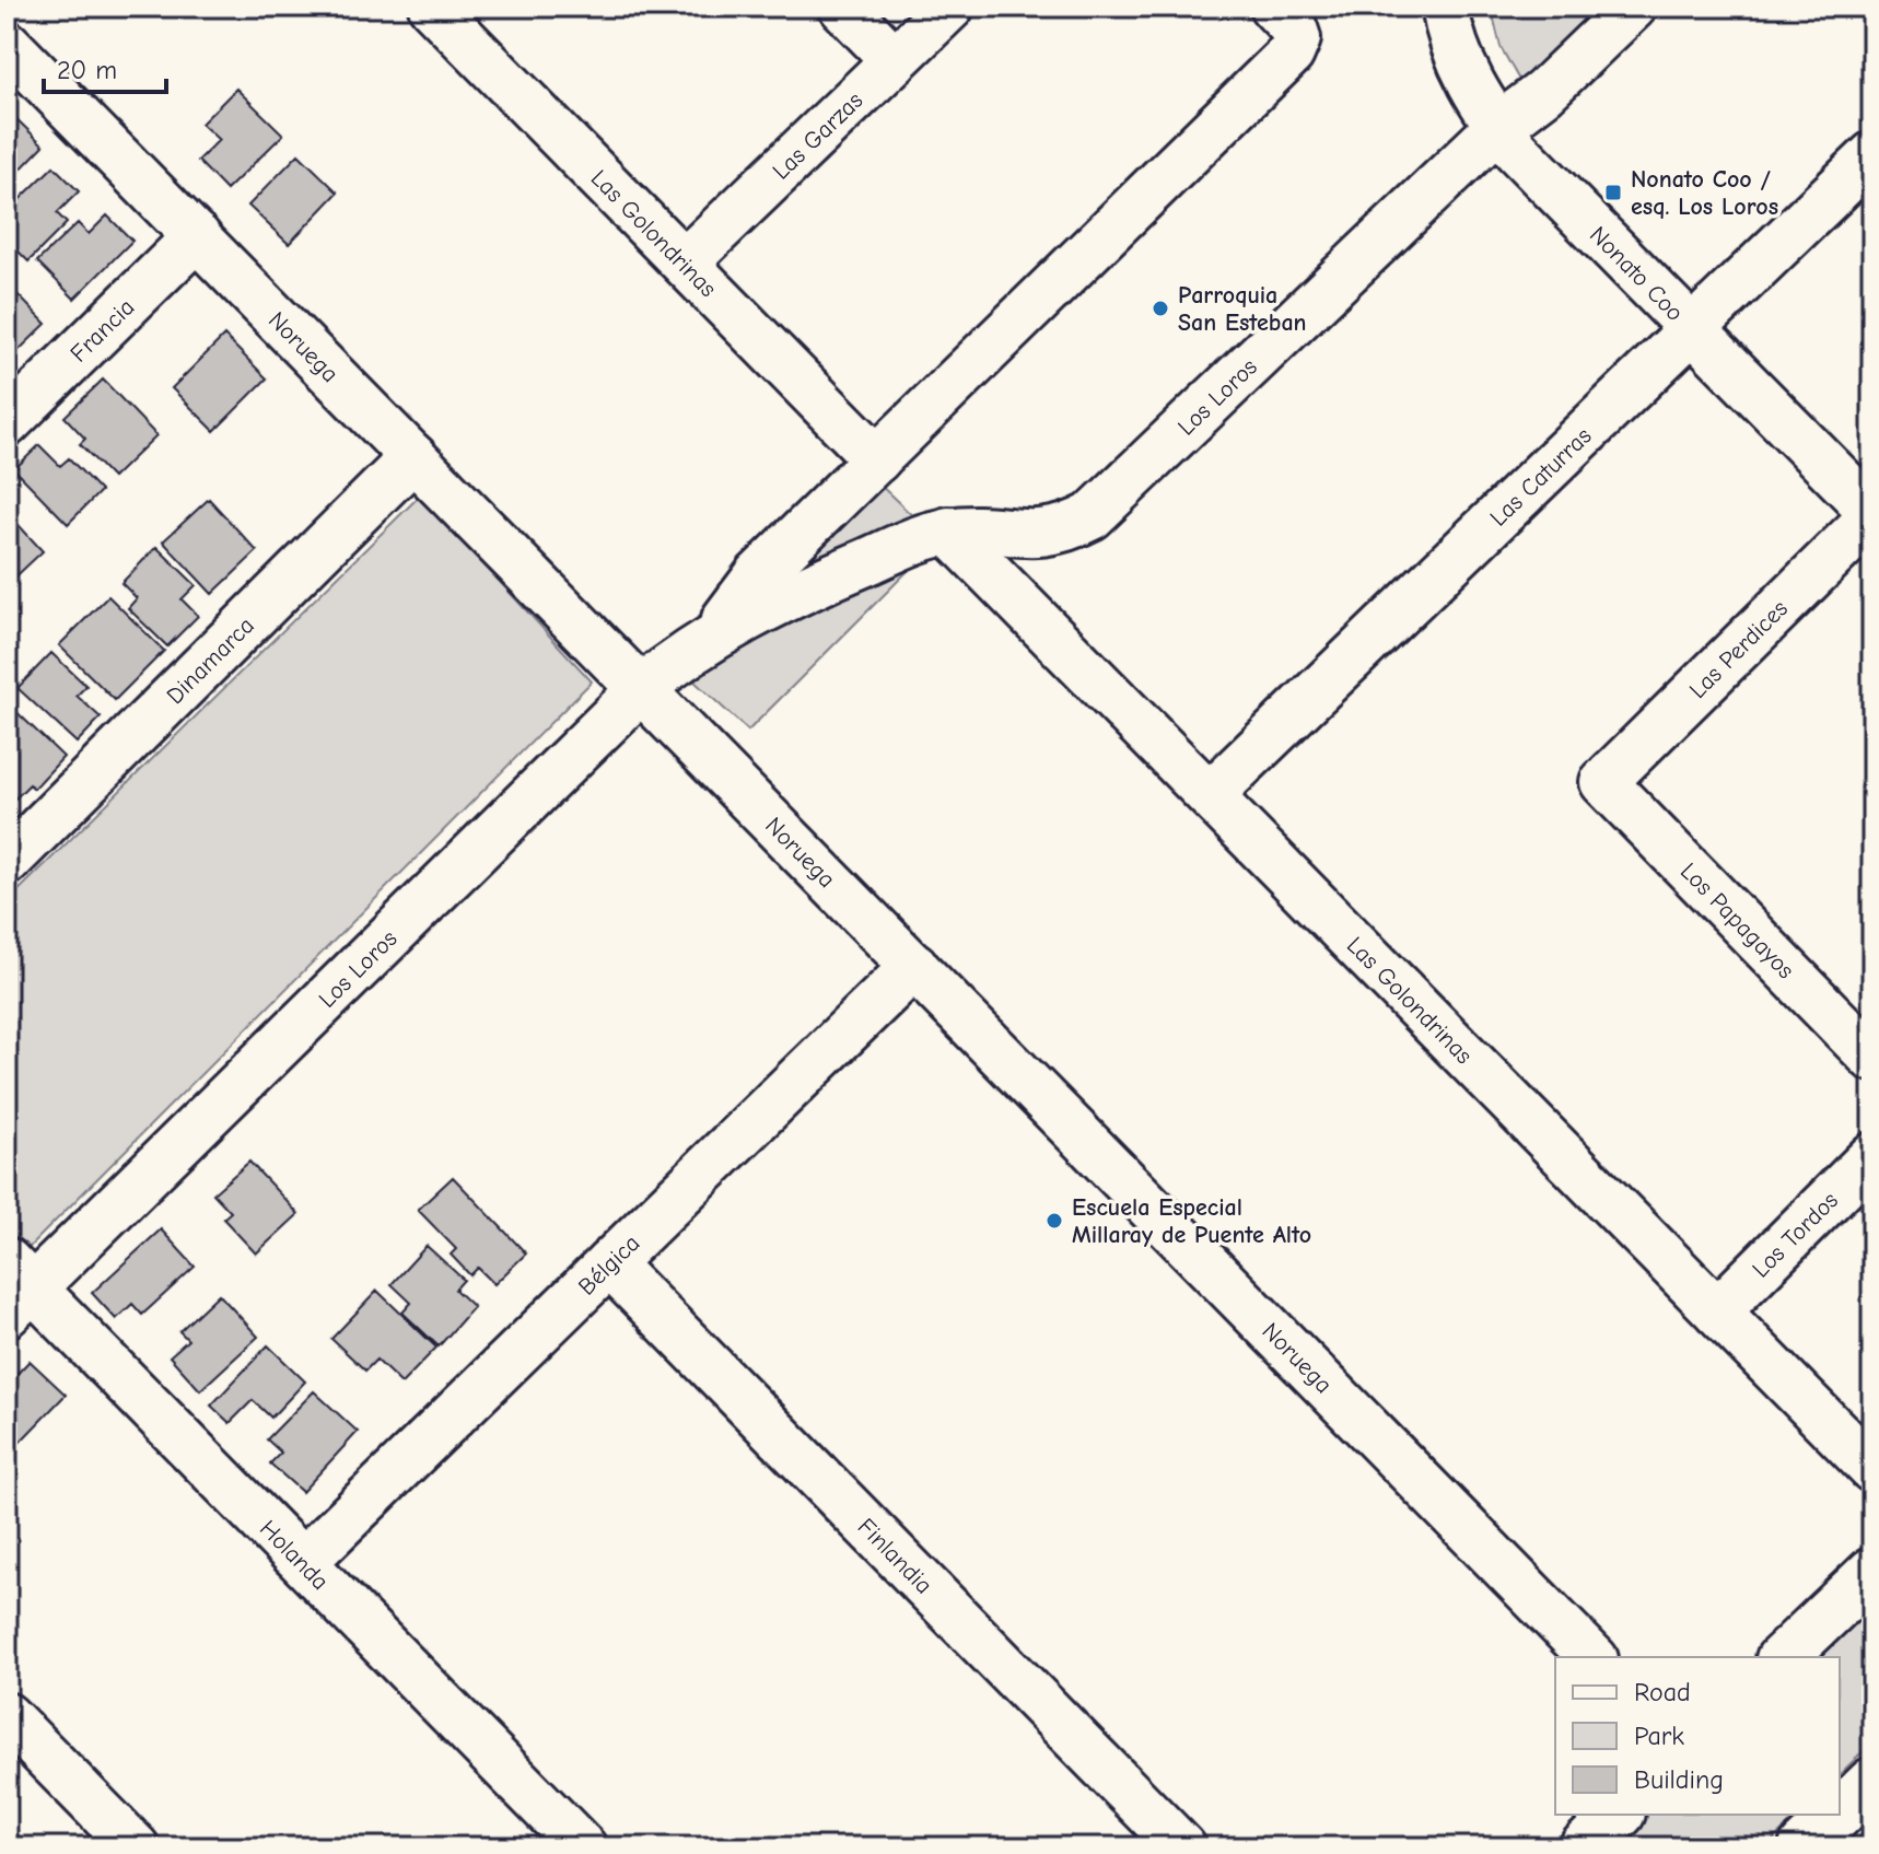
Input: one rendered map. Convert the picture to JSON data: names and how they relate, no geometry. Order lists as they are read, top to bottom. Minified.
{"streets":{"street":["Las Garzas","Las Golondrinas","Nonato Coo","Francia","Noruega","Los Loros","Las Caturras","Las Perdices","Dinamarca","Los Papagayos","Los Tordos","Bélgica","Holanda","Finlandia"]},"crossings":[["Las Garzas","Las Golondrinas"],["Las Golondrinas","Los Loros"],["Las Golondrinas","Las Caturras"],["Las Golondrinas","Los Tordos"],["Nonato Coo","Los Loros"],["Nonato Coo","Las Caturras"],["Nonato Coo","Las Perdices"],["Francia","Noruega"],["Noruega","Los Loros"],["Noruega","Dinamarca"],["Noruega","Bélgica"],["Los Loros","Holanda"],["Las Perdices","Los Papagayos"],["Bélgica","Holanda"],["Bélgica","Finlandia"]],"places":{"transit":["Nonato Coo / esq. Los Loros"],"other":["Parroquia San Esteban","Escuela Especial Millaray de Puente Alto"]},"legend":["Road","Park","Building"],"scale_bar":"20 m"}
